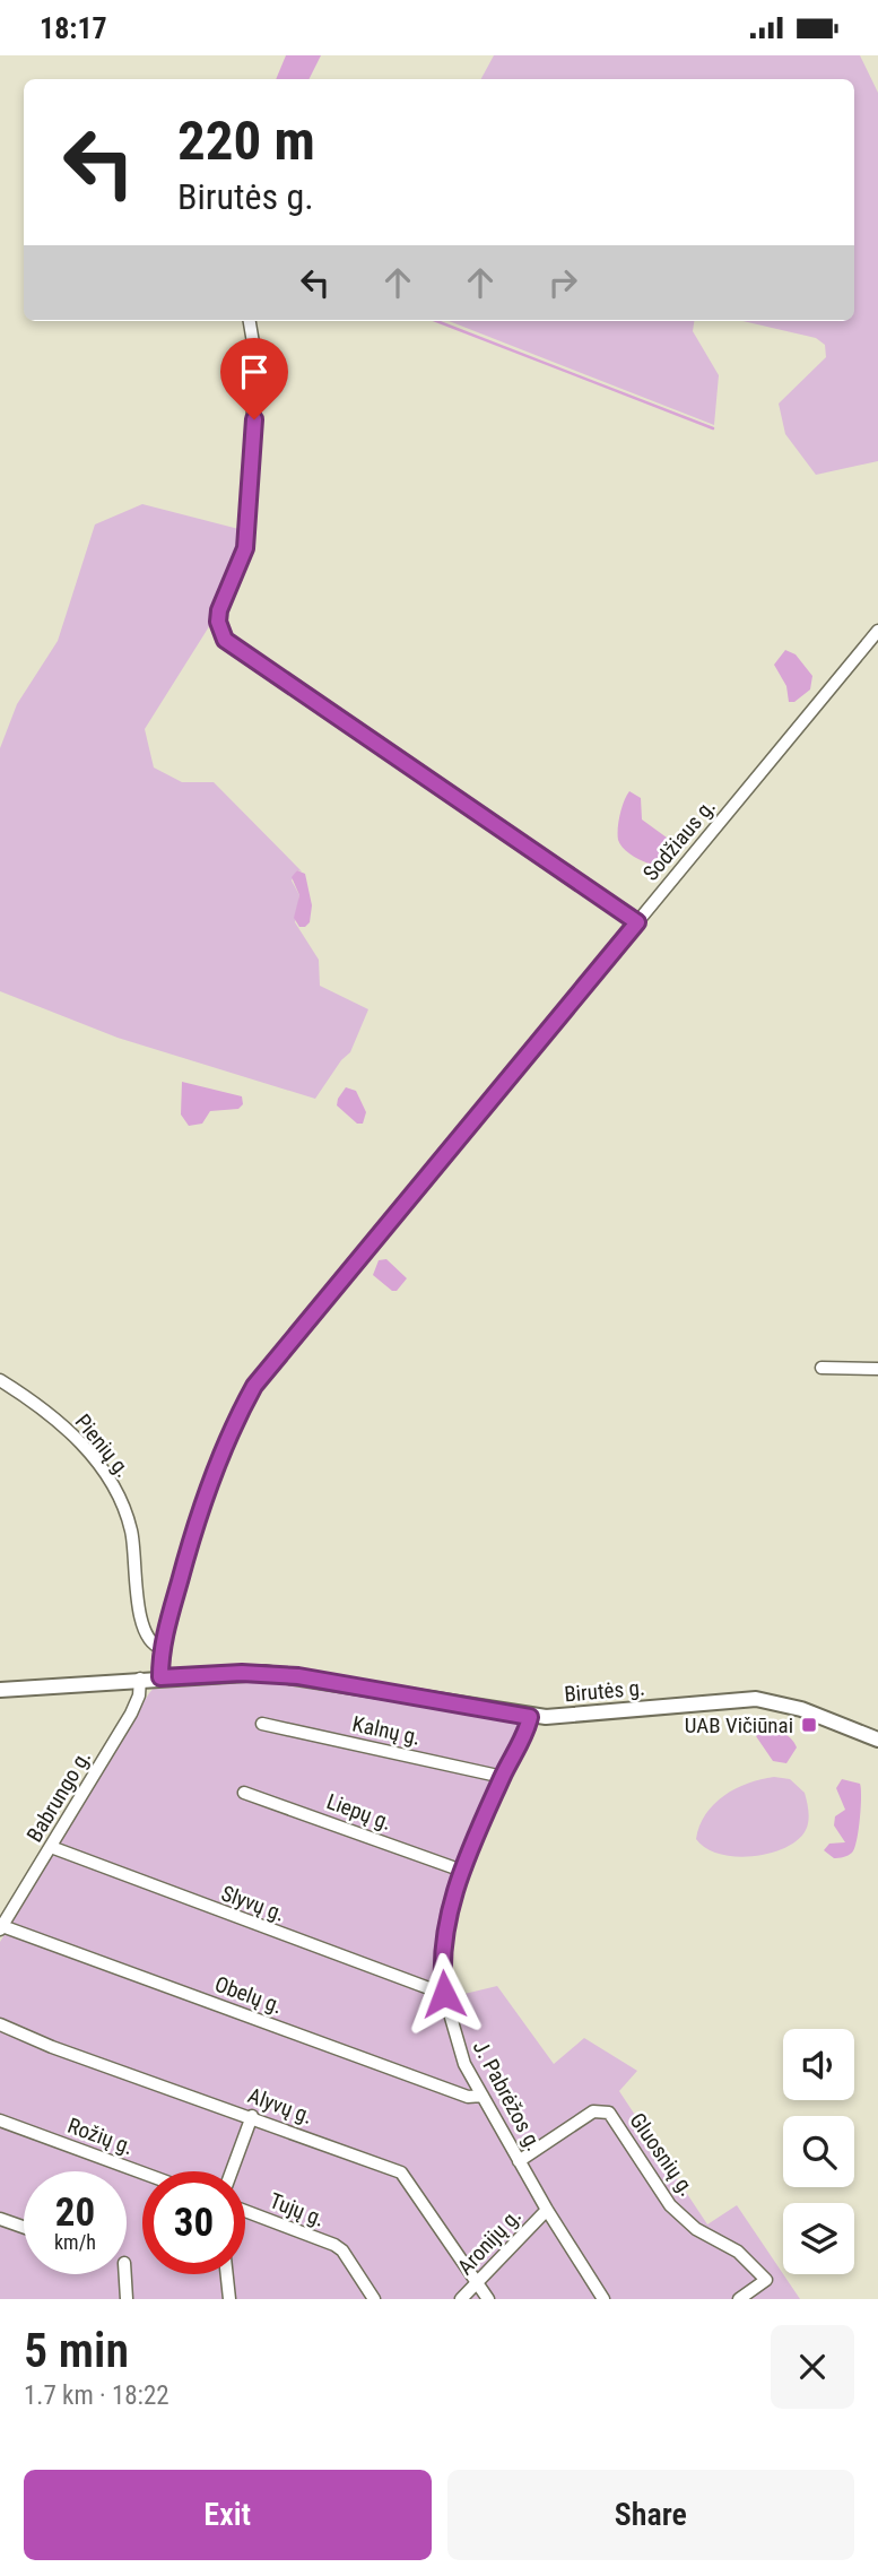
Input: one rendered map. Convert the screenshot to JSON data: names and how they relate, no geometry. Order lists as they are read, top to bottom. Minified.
{"streets":{"main road":["Birutės g."],"street":["Sodžiaus g.","Pienių g.","Kalnų g.","Babrungo g.","Liepų g.","Slyvų g.","Obelų g.","J. Pabrėžos g.","Alyvų g.","Rožių g.","Gluosnių g.","Tujų g.","Aronijų g."]},"crossings":[["Sodžiaus g.","Pienių g."],["Sodžiaus g.","Birutės g."],["Birutės g.","Babrungo g."],["Birutės g.","J. Pabrėžos g."],["Kalnų g.","J. Pabrėžos g."],["Babrungo g.","Slyvų g."],["Babrungo g.","Obelų g."],["Liepų g.","J. Pabrėžos g."],["Slyvų g.","J. Pabrėžos g."],["Obelų g.","J. Pabrėžos g."],["J. Pabrėžos g.","Gluosnių g."],["J. Pabrėžos g.","Aronijų g."],["Alyvų g.","Aronijų g."]],"places":{"transit":["UAB Vičiūnai"]},"page":{"status":"18:17","turn":["220 m","Birutės g."],"speed":"20 km/h","limit":"30","heading":["5 min","1.7 km · 18:22"],"buttons":["Exit","Share"]}}
